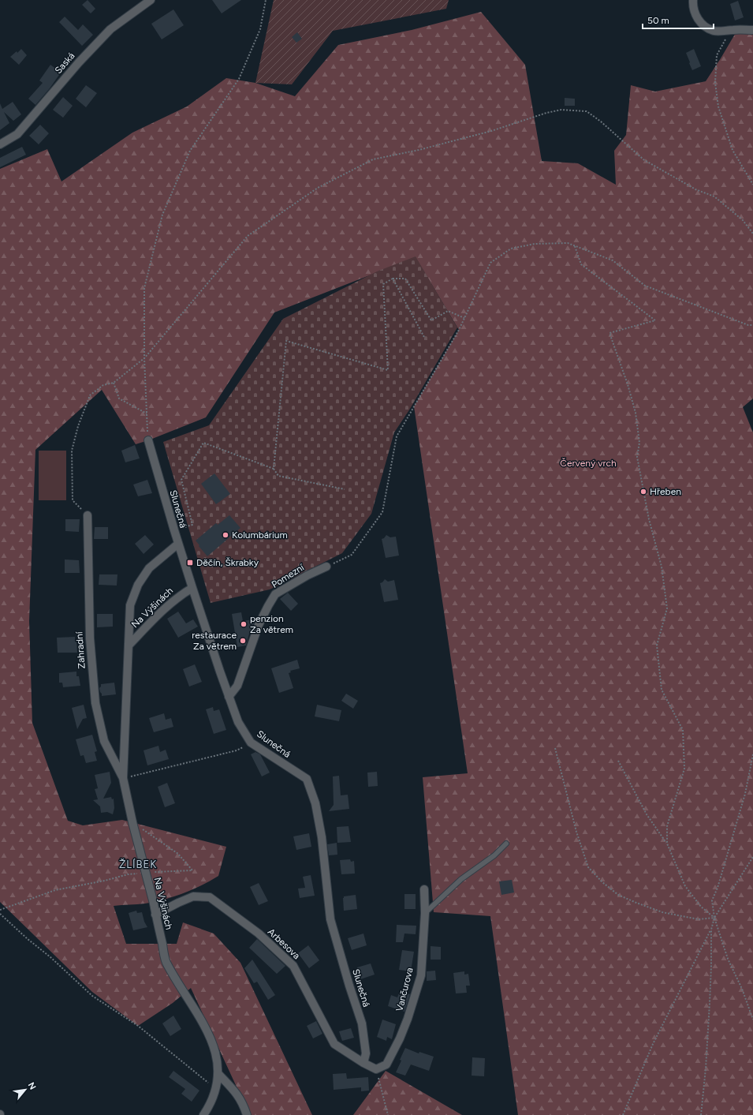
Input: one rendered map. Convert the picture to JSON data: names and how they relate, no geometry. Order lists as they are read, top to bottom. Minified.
{"streets":{"street":["Saská","Slunečná","Pomezní","Na Výšinách","Zahradní","Arbesova","Vančurova"]},"crossings":[["Slunečná","Pomezní"],["Slunečná","Na Výšinách"],["Slunečná","Arbesova"],["Na Výšinách","Zahradní"],["Na Výšinách","Arbesova"]],"districts":["ŽLÍBEK"],"parks":["Červený vrch"],"places":{"other":["Hřeben","Kolumbárium","penzion Za větrem","restaurace Za větrem"],"transit":["Děčín, Škrabky"]},"scale_bar":"50 m","north":"top right"}
